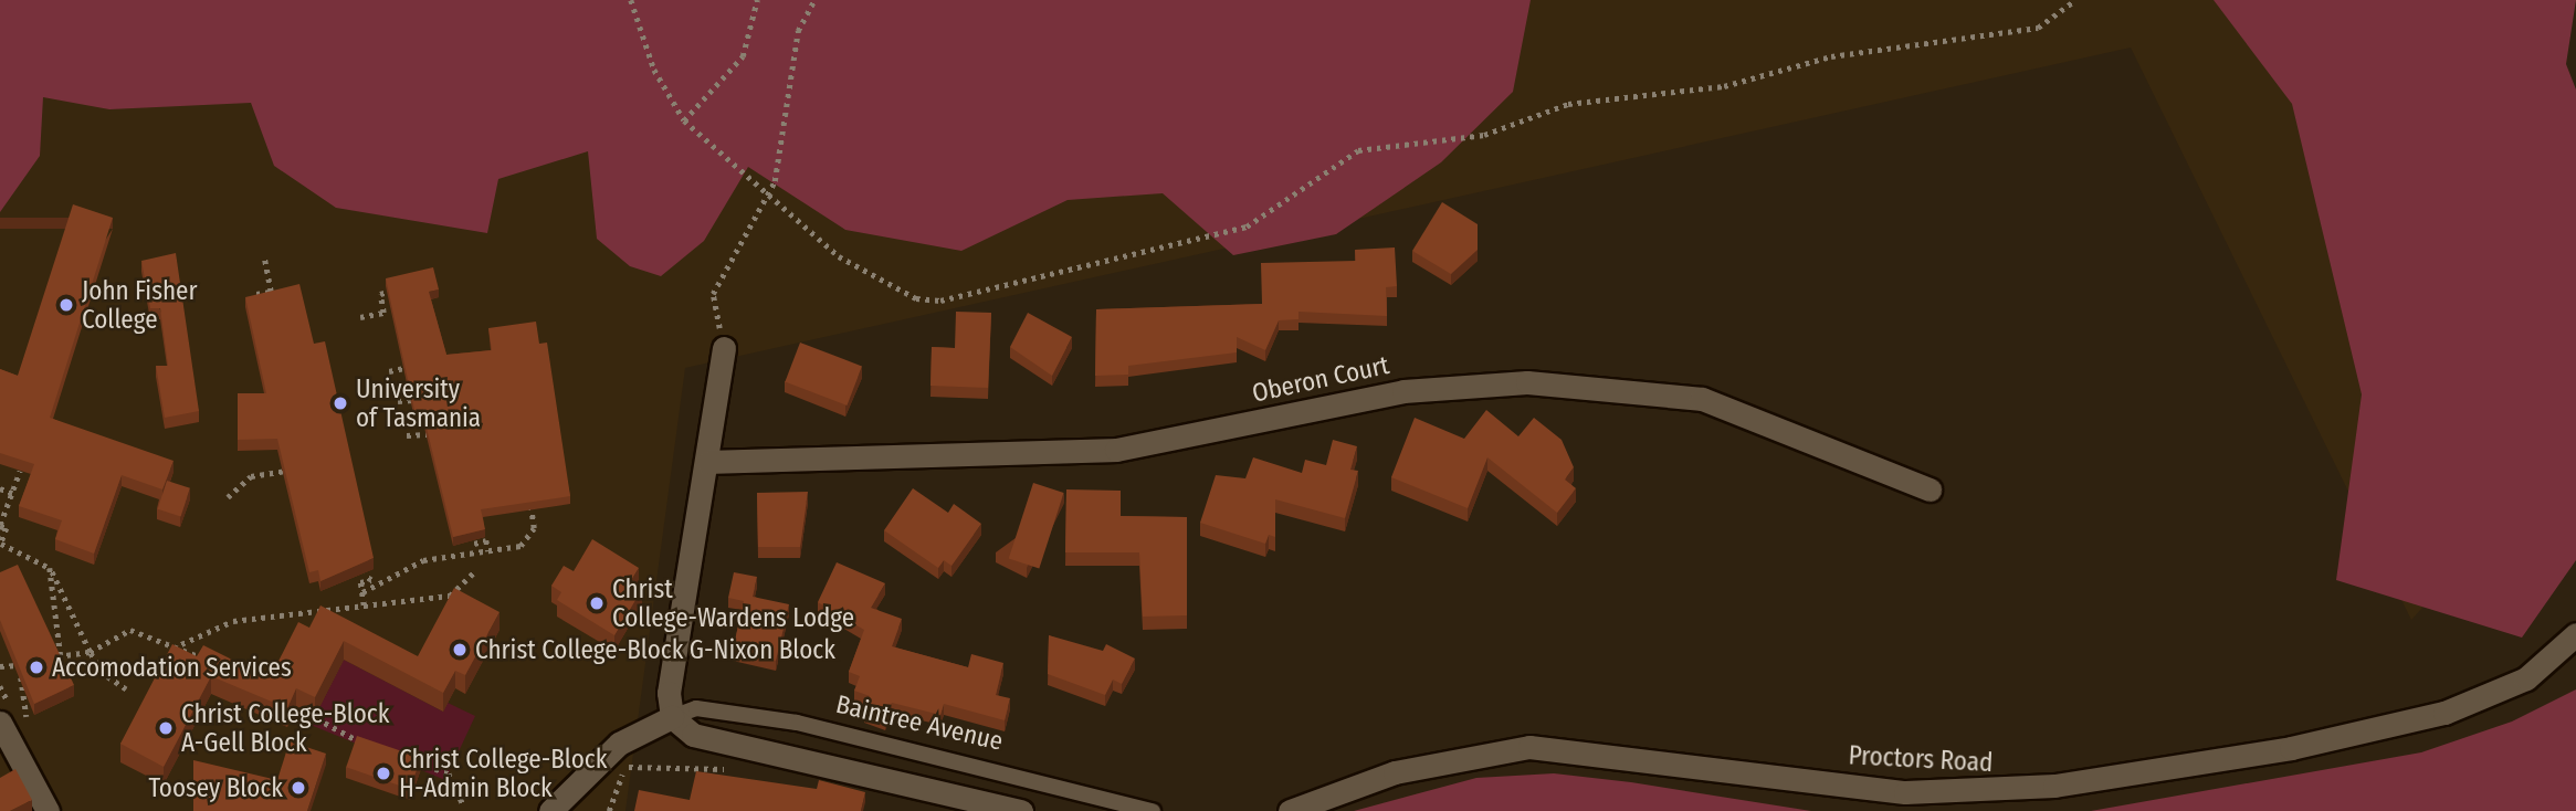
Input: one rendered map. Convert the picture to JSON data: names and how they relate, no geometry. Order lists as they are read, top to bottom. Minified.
{"streets":{"street":["Oberon Court","Proctors Road"],"lane":["Baintree Avenue"]},"places":["John Fisher College","University of Tasmania","Christ College-Wardens Lodge","Christ College-Block G-Nixon Block","Accomodation Services","Christ College-Block A-Gell Block","Christ College-Block H-Admin Block","Toosey Block"]}
